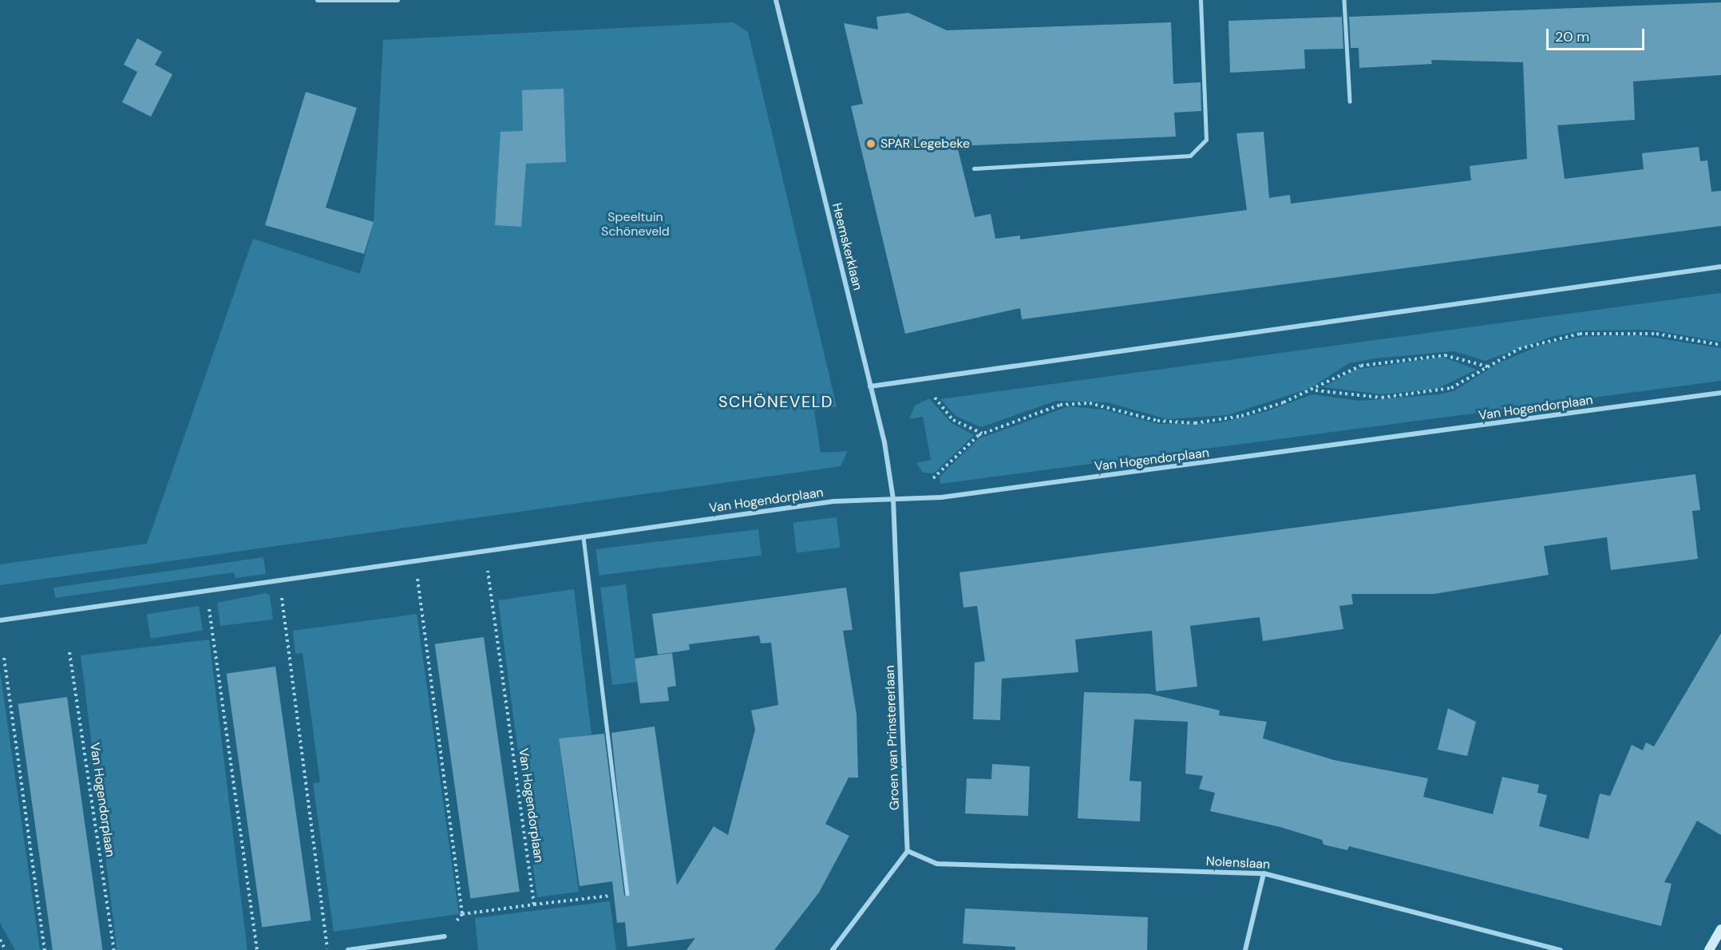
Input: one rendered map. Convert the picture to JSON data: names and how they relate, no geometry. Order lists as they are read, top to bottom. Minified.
{"streets":{"street":["Heemskerklaan","Van Hogendorplaan","Groen van Prinstererlaan","Nolenslaan"]},"crossings":[["Heemskerklaan","Van Hogendorplaan"],["Heemskerklaan","Groen van Prinstererlaan"],["Van Hogendorplaan","Groen van Prinstererlaan"],["Groen van Prinstererlaan","Nolenslaan"]],"districts":["SCHÖNEVELD"],"parks":["Speeltuin Schöneveld"],"places":["SPAR Legebeke"],"scale_bar":"20 m"}
